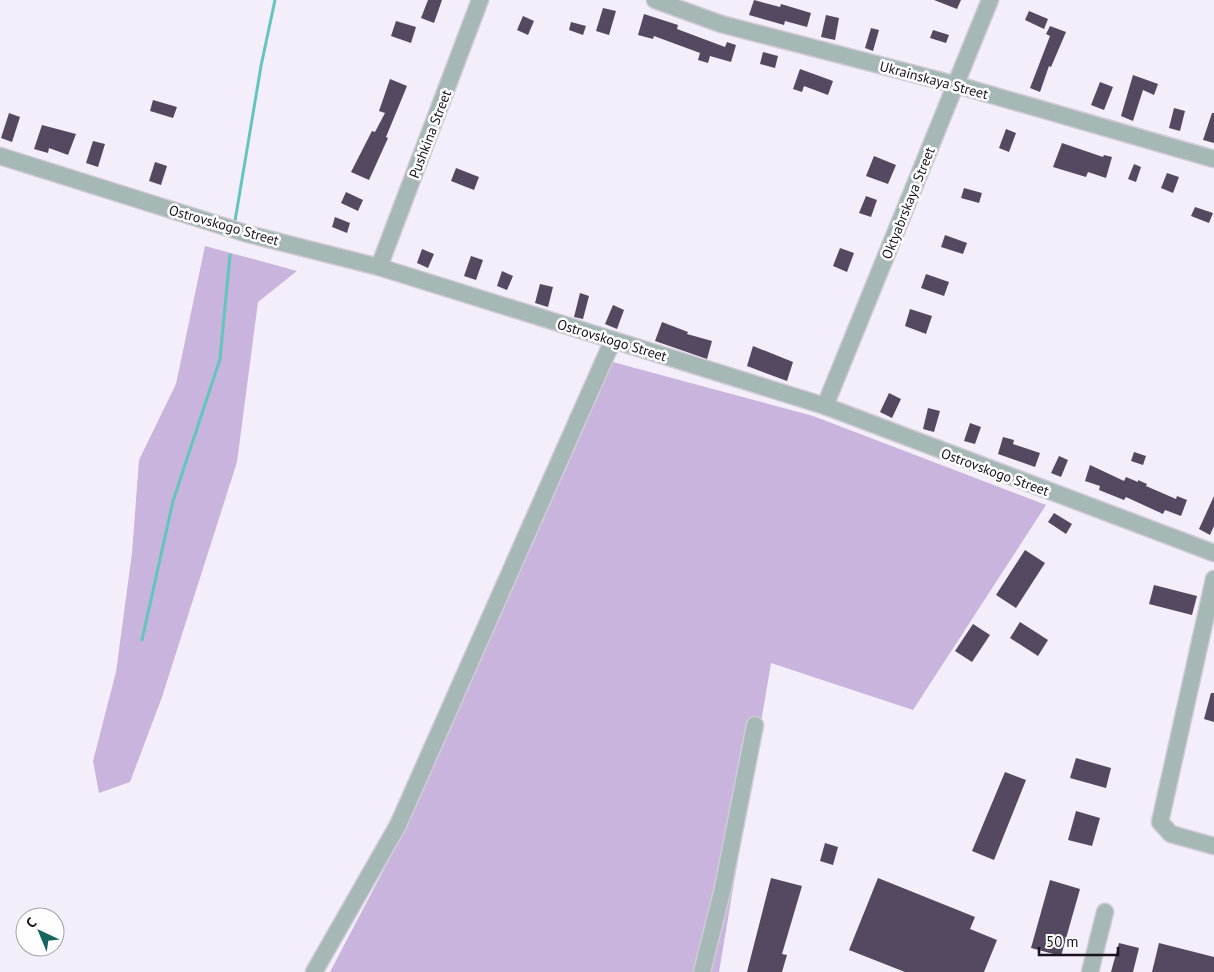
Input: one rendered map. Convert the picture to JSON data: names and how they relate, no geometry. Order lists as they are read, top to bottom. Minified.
{"streets":{"street":["Ukrainskaya Street","Pushkina Street","Oktyabrskaya Street","Ostrovskogo Street"]},"crossings":[["Ukrainskaya Street","Oktyabrskaya Street"],["Pushkina Street","Ostrovskogo Street"],["Oktyabrskaya Street","Ostrovskogo Street"]],"scale_bar":"50 m","north":"top left"}
